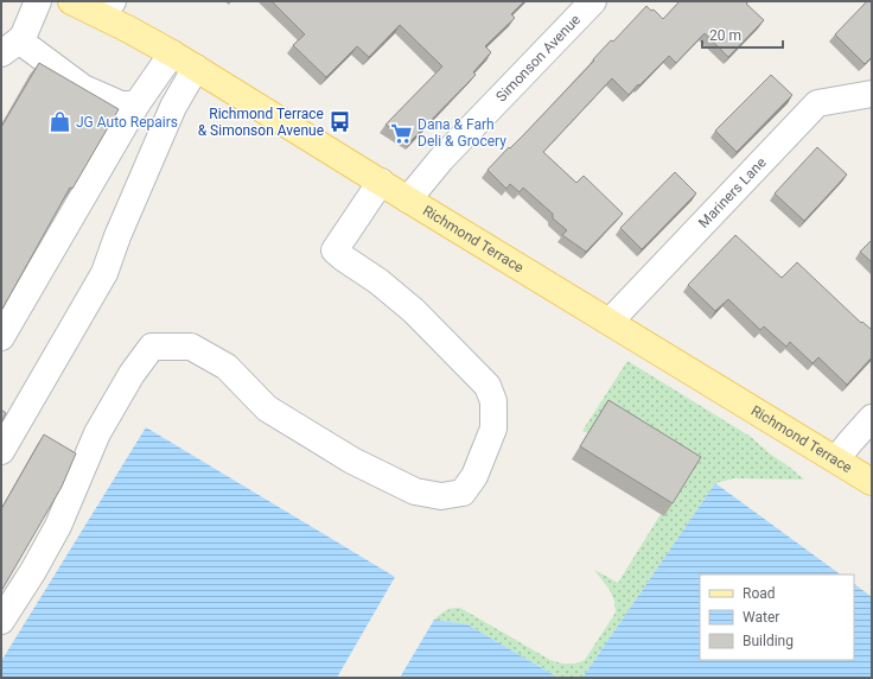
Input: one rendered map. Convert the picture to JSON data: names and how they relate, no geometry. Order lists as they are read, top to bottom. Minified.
{"streets":{"main road":["Richmond Terrace"],"street":["Simonson Avenue","Mariners Lane"]},"crossings":[["Simonson Avenue","Richmond Terrace"],["Mariners Lane","Richmond Terrace"]],"places":{"shop":["JG Auto Repairs"],"bus stop":["Richmond Terrace & Simonson Avenue"],"supermarket":["Dana & Farh Deli & Grocery"]},"legend":["Road","Water","Building"],"scale_bar":"20 m"}
